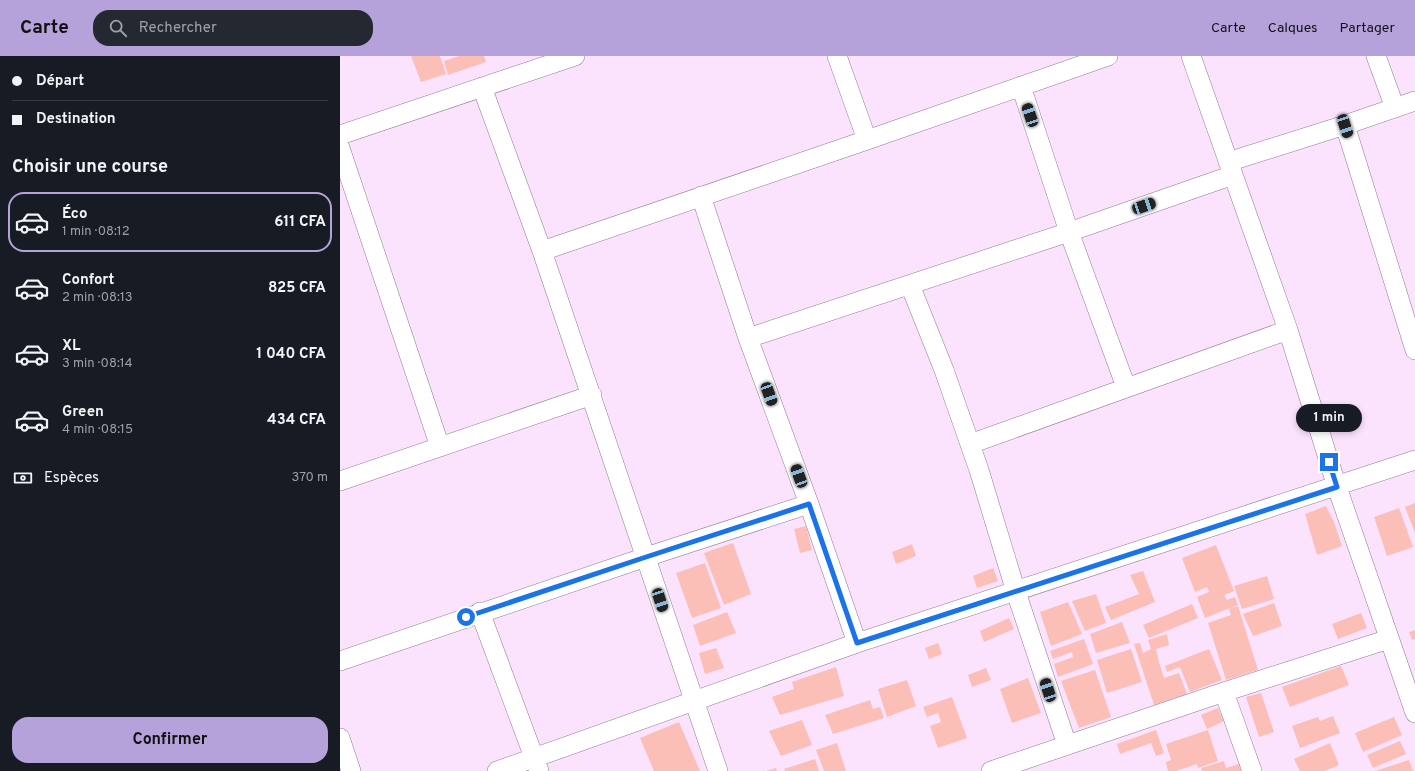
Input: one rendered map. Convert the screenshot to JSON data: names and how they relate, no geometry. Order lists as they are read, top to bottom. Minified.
{"page":{"header":"Carte","search":"Rechercher","nav":["Carte","Calques","Partager"],"banner":["Départ","Destination"],"heading":"Choisir une course","list":[{"name":"Éco","note":"1 min · 08:12","value":"611 CFA"},{"name":"Confort","note":"2 min · 08:13","value":"825 CFA"},{"name":"XL","note":"3 min · 08:14","value":"1 040 CFA"},{"name":"Green","note":"4 min · 08:15","value":"434 CFA"}],"bubble":"1 min","pay":["Espèces","370 m"],"buttons":"Confirmer"}}
